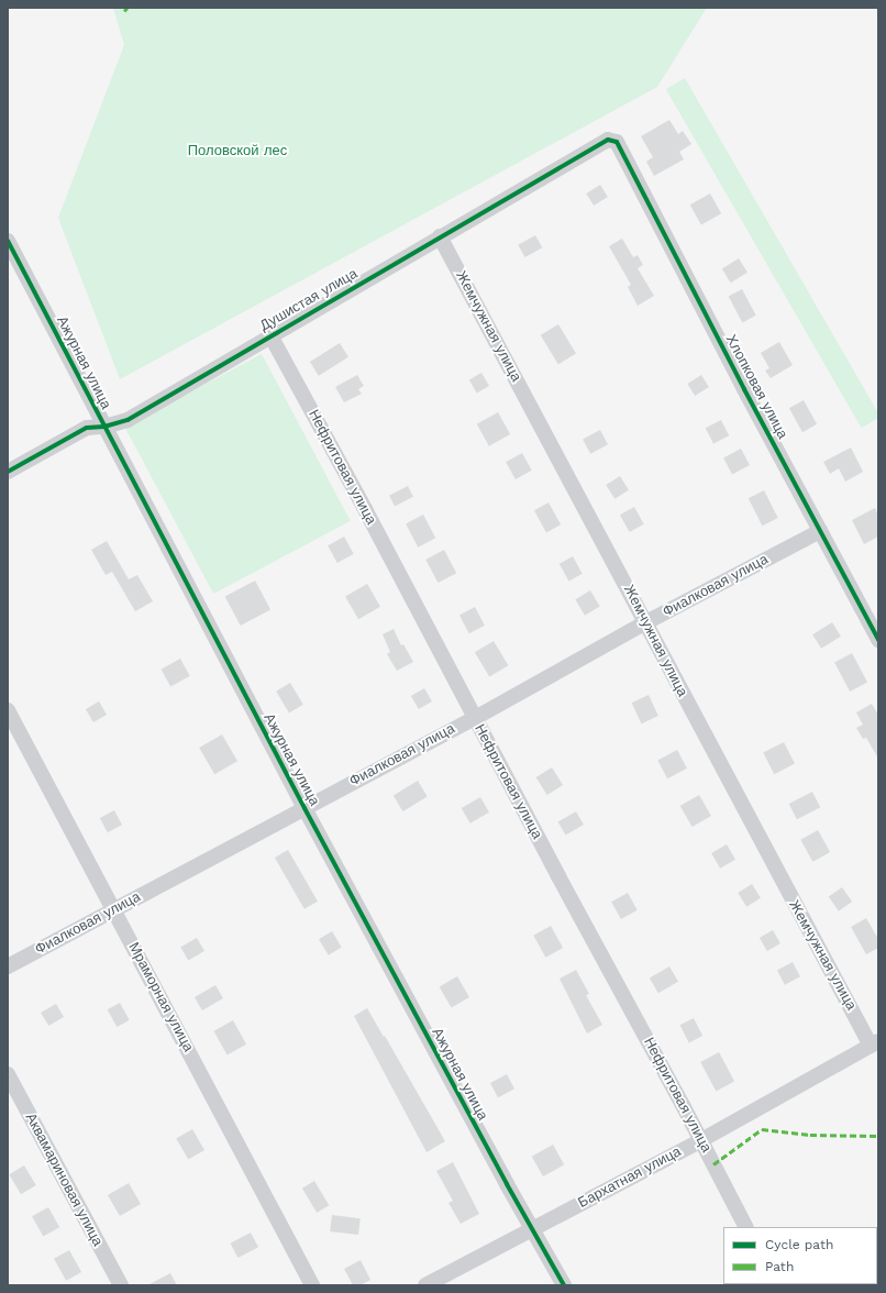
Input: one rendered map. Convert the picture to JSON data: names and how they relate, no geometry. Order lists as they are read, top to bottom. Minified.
{"streets":{"street":["Душистая улица","Жемчужная улица","Ажурная улица","Хлопковая улица","Нефритовая улица","Фиалковая улица","Мраморная улица","Бархатная улица","Аквамариновая улица"]},"crossings":[["Душистая улица","Жемчужная улица"],["Душистая улица","Ажурная улица"],["Душистая улица","Хлопковая улица"],["Душистая улица","Нефритовая улица"],["Жемчужная улица","Фиалковая улица"],["Жемчужная улица","Бархатная улица"],["Ажурная улица","Фиалковая улица"],["Ажурная улица","Бархатная улица"],["Хлопковая улица","Фиалковая улица"],["Нефритовая улица","Фиалковая улица"],["Нефритовая улица","Бархатная улица"],["Фиалковая улица","Мраморная улица"]],"parks":["Половской лес"],"legend":["Cycle path","Path"]}
